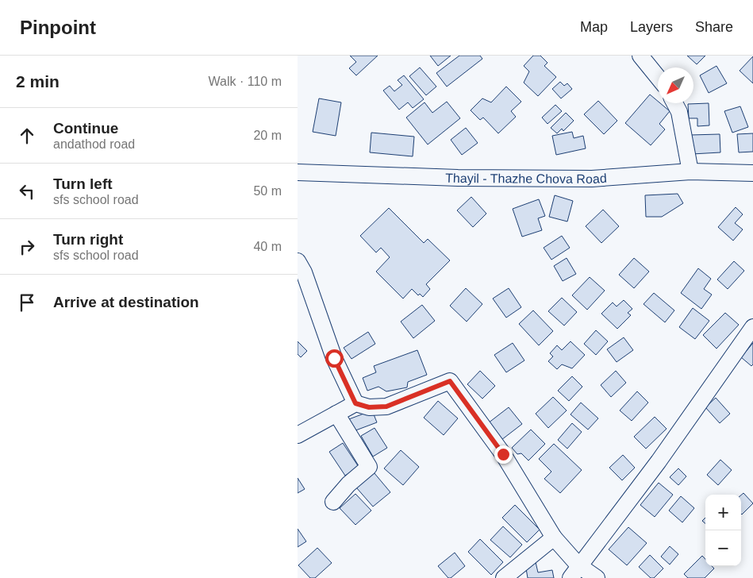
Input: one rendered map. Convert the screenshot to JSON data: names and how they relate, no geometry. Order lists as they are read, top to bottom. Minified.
{"streets":{"street":["Thayil - Thazhe Chova Road"]},"north":"bottom left","page":{"header":"Pinpoint","nav":["Map","Layers","Share"],"heading":["2 min","Walk · 110 m"],"list":[["Continue","andathod road","20 m"],["Turn left","sfs school road","50 m"],["Turn right","sfs school road","40 m"],"Arrive at destination"],"map_buttons":["+","−"]}}
